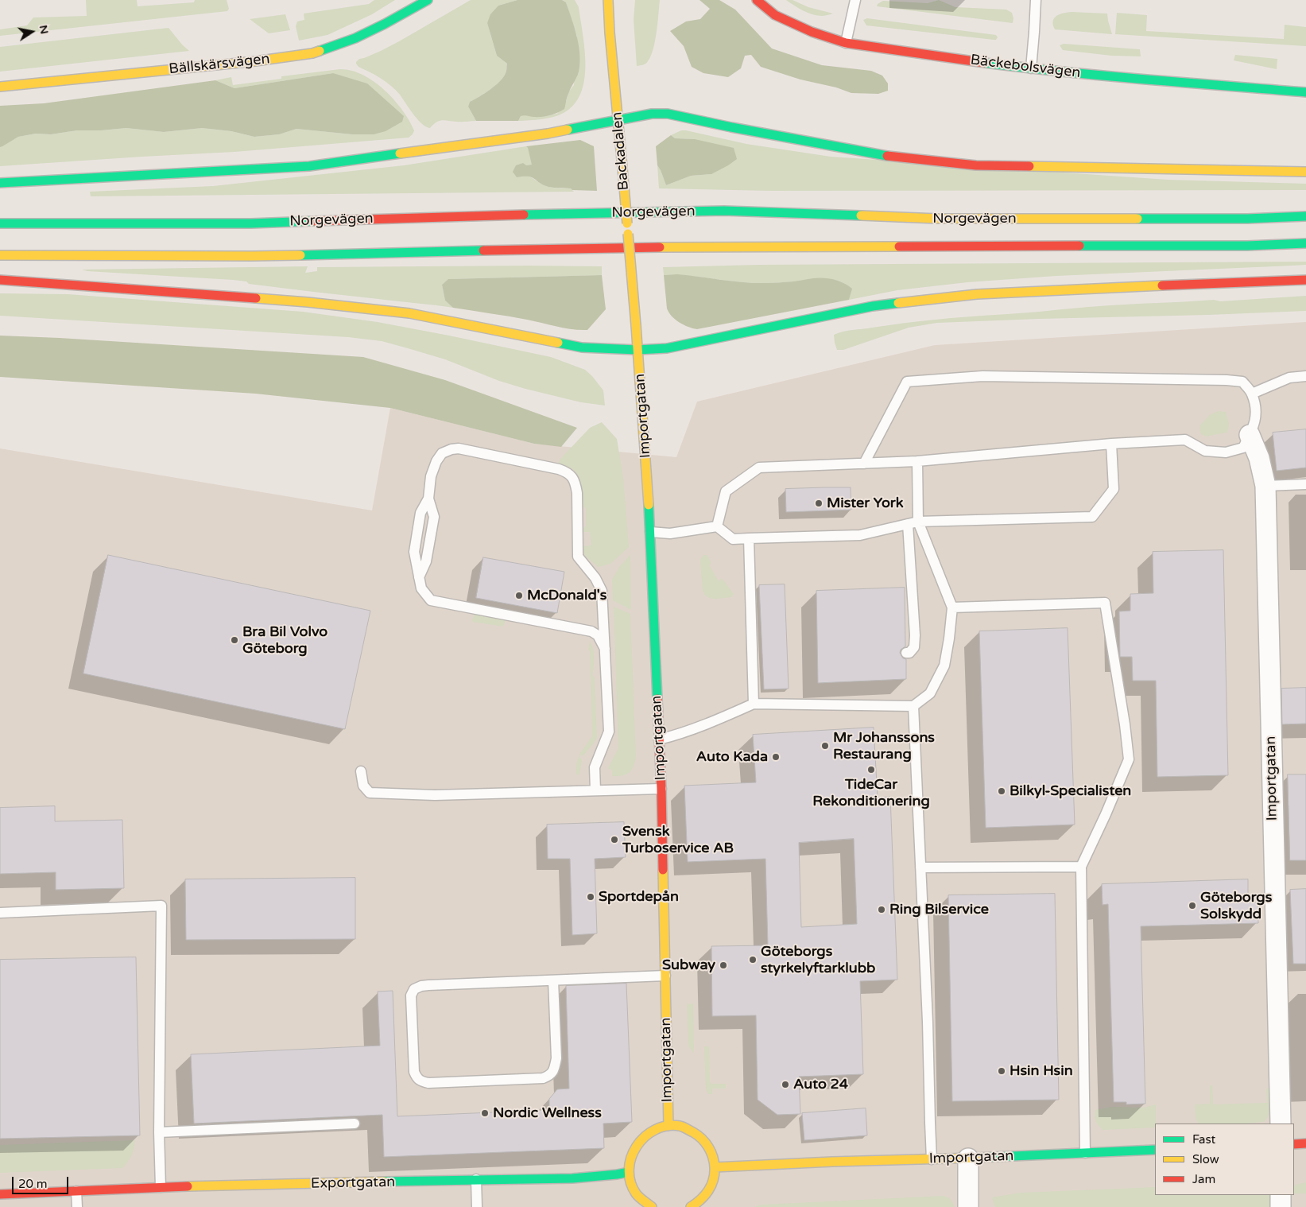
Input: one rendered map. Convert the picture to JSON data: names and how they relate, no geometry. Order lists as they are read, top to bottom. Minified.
{"streets":{"main road":["Bällskärsvägen","Bäckebolsvägen","Backadalen","Norgevägen","Importgatan","Exportgatan"]},"crossings":[["Backadalen","Importgatan"]],"places":["Mister York","McDonald's","Bra Bil Volvo Göteborg","Mr Johanssons Restaurang","Auto Kada","TideCar Rekonditionering","Bilkyl-Specialisten","Svensk Turboservice AB","Sportdepån","Göteborgs Solskydd","Ring Bilservice","Göteborgs styrkelyftarklubb","Subway","Hsin Hsin","Auto 24","Nordic Wellness"],"legend":["Fast","Slow","Jam"],"scale_bar":"20 m","north":"right"}
